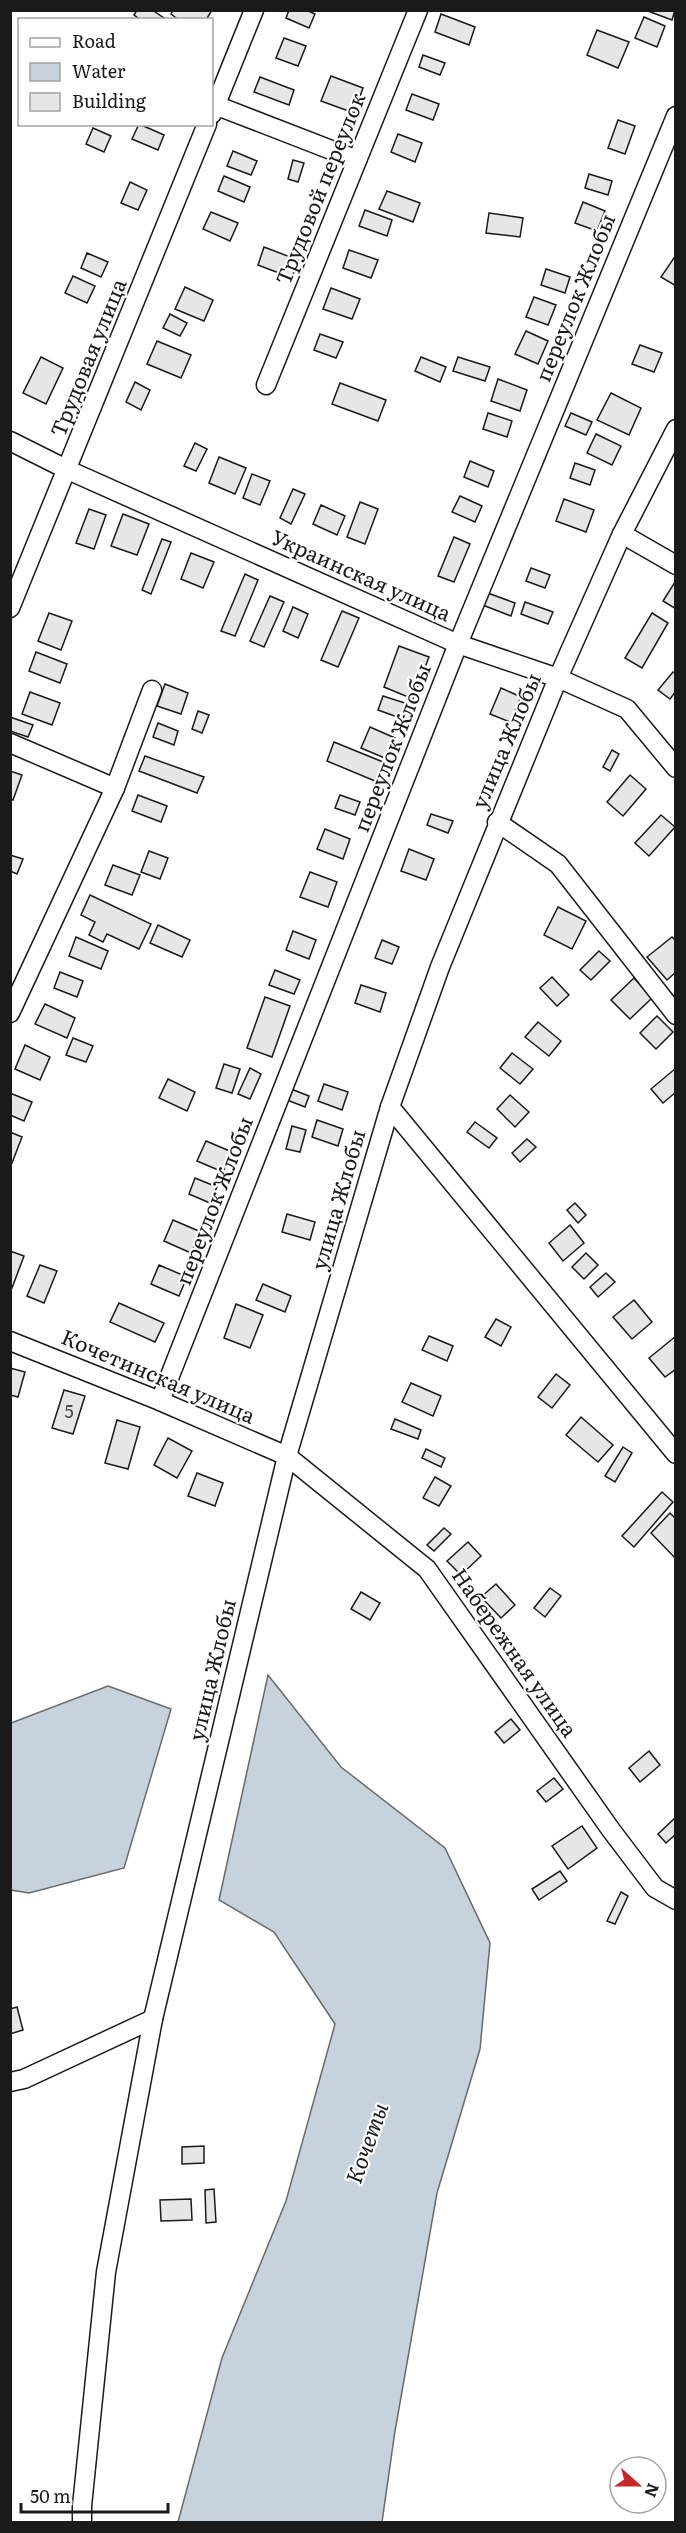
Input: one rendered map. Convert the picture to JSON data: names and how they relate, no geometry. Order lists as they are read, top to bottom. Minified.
{"streets":{"street":["Трудовой переулок","переулок Жлобы","Трудовая улица","Украинская улица","улица Жлобы","Кочетинская улица","Набережная улица"]},"crossings":[["переулок Жлобы","Украинская улица"],["переулок Жлобы","Кочетинская улица"],["Трудовая улица","Украинская улица"],["Украинская улица","улица Жлобы"],["улица Жлобы","Кочетинская улица"],["улица Жлобы","Набережная улица"],["Кочетинская улица","Набережная улица"]],"water":["Кочеты"],"house_numbers":["5"],"legend":["Road","Water","Building"],"scale_bar":"50 m","north":"right"}
